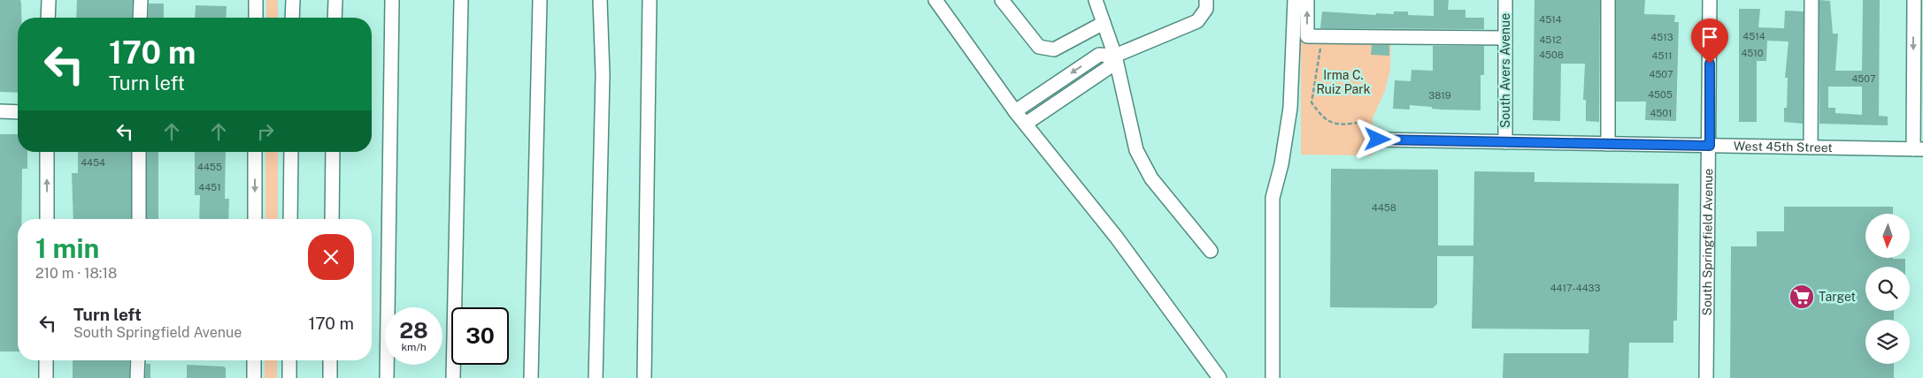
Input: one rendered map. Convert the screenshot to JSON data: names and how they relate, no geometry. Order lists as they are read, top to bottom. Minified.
{"streets":{"street":["South Avers Avenue","West 45th Street","South Springfield Avenue"]},"crossings":[["South Avers Avenue","West 45th Street"],["West 45th Street","South Springfield Avenue"]],"parks":["Irma C. Ruiz Park"],"places":{"supermarket":["Target"]},"house_numbers":["4514","4514","4513","4512","4510","4508","4511","4507","4507","4505","3819","4501","4454","4455","4451","4458","4417-4433"],"north":"bottom","page":{"turn":["170 m","Turn left"],"heading":["1 min","210 m · 18:18"],"list":[{"name":"Turn left","note":"South Springfield Avenue","value":"170 m"}],"speed":"28 km/h","limit":"30"}}
